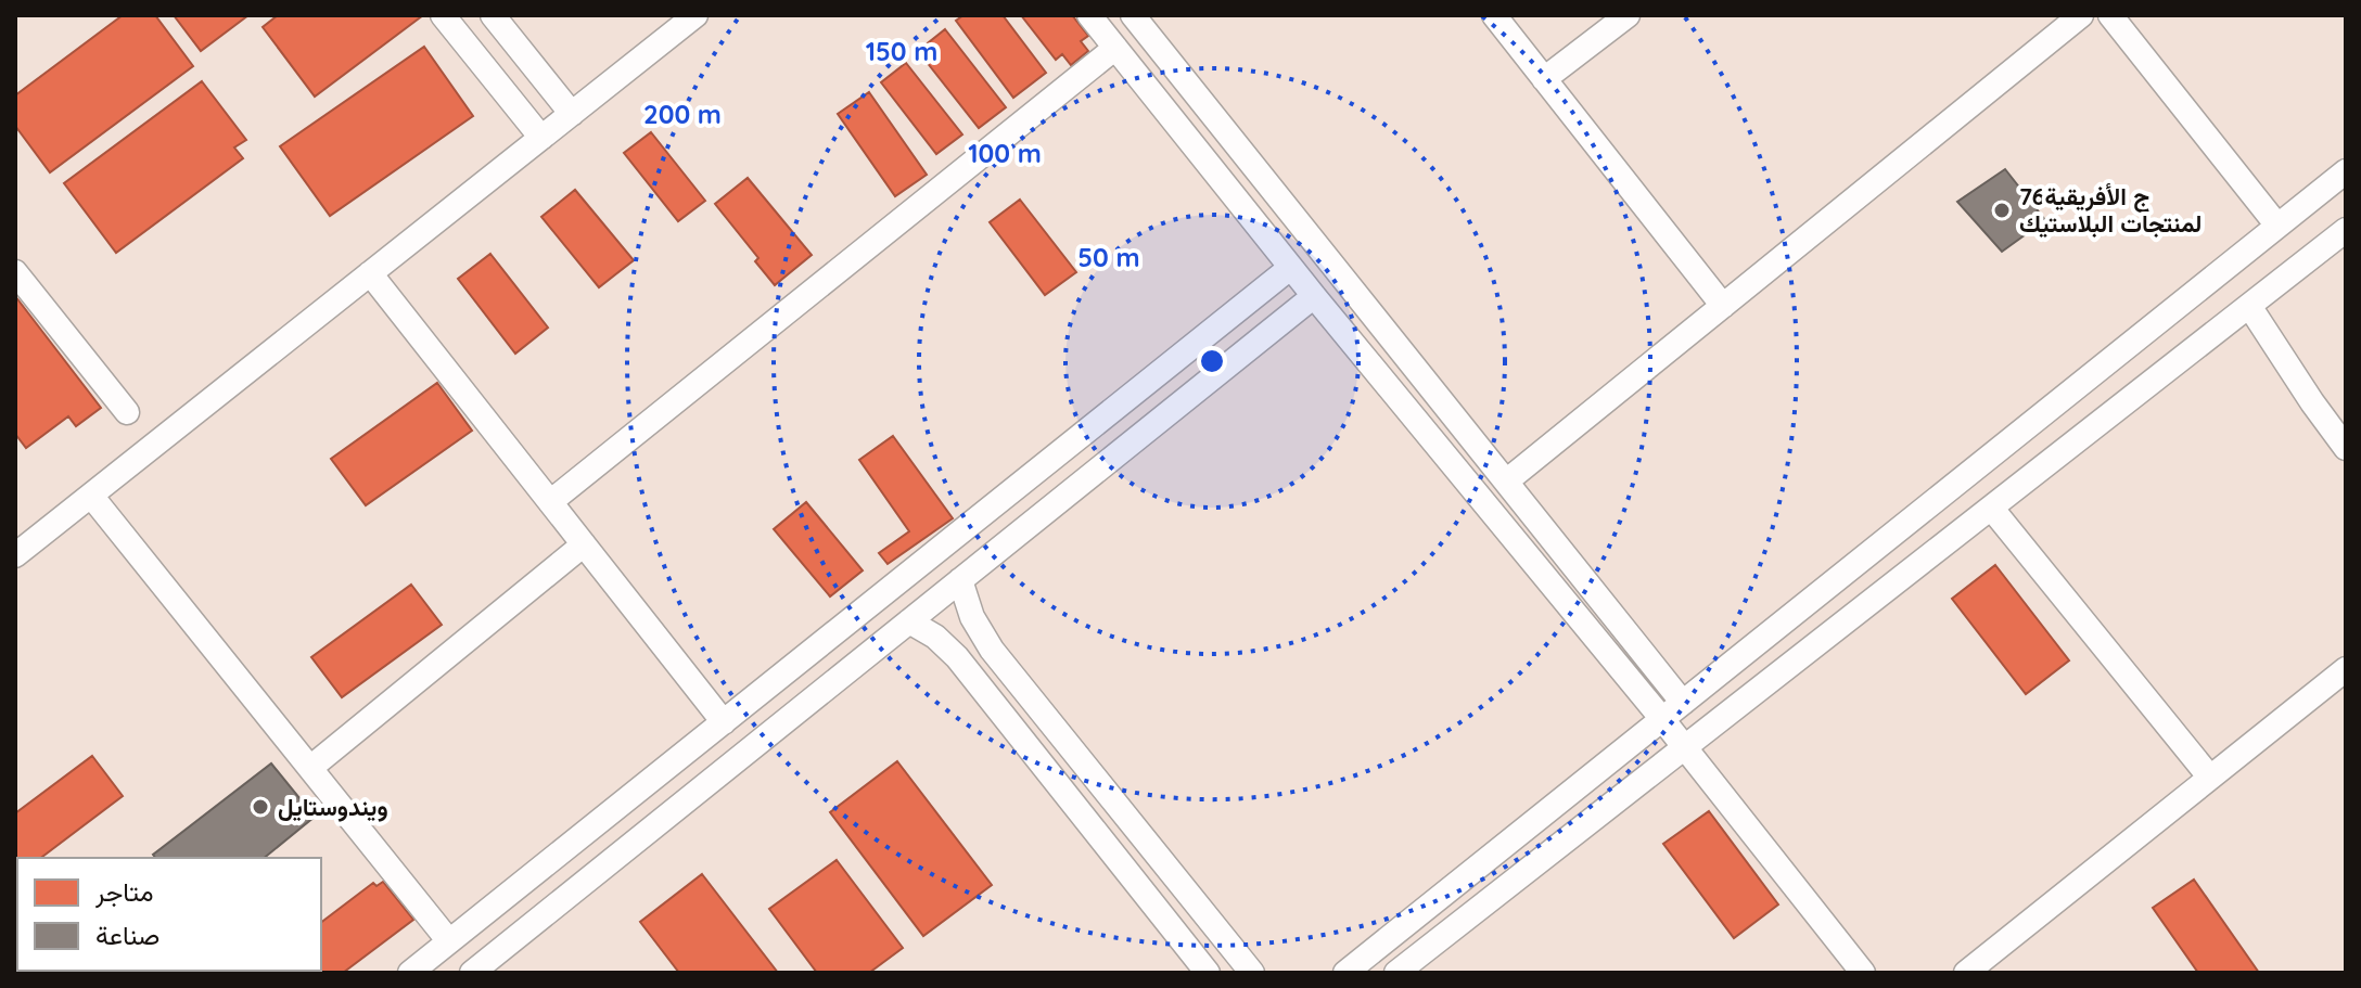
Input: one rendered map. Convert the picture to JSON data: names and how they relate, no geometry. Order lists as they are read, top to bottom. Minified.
{"places":["76ج الأفريقية لمنتجات البلاستيك","ويندوستايل"],"legend":["متاجر","صناعة"],"rings":["150 m","200 m","100 m","50 m"]}
